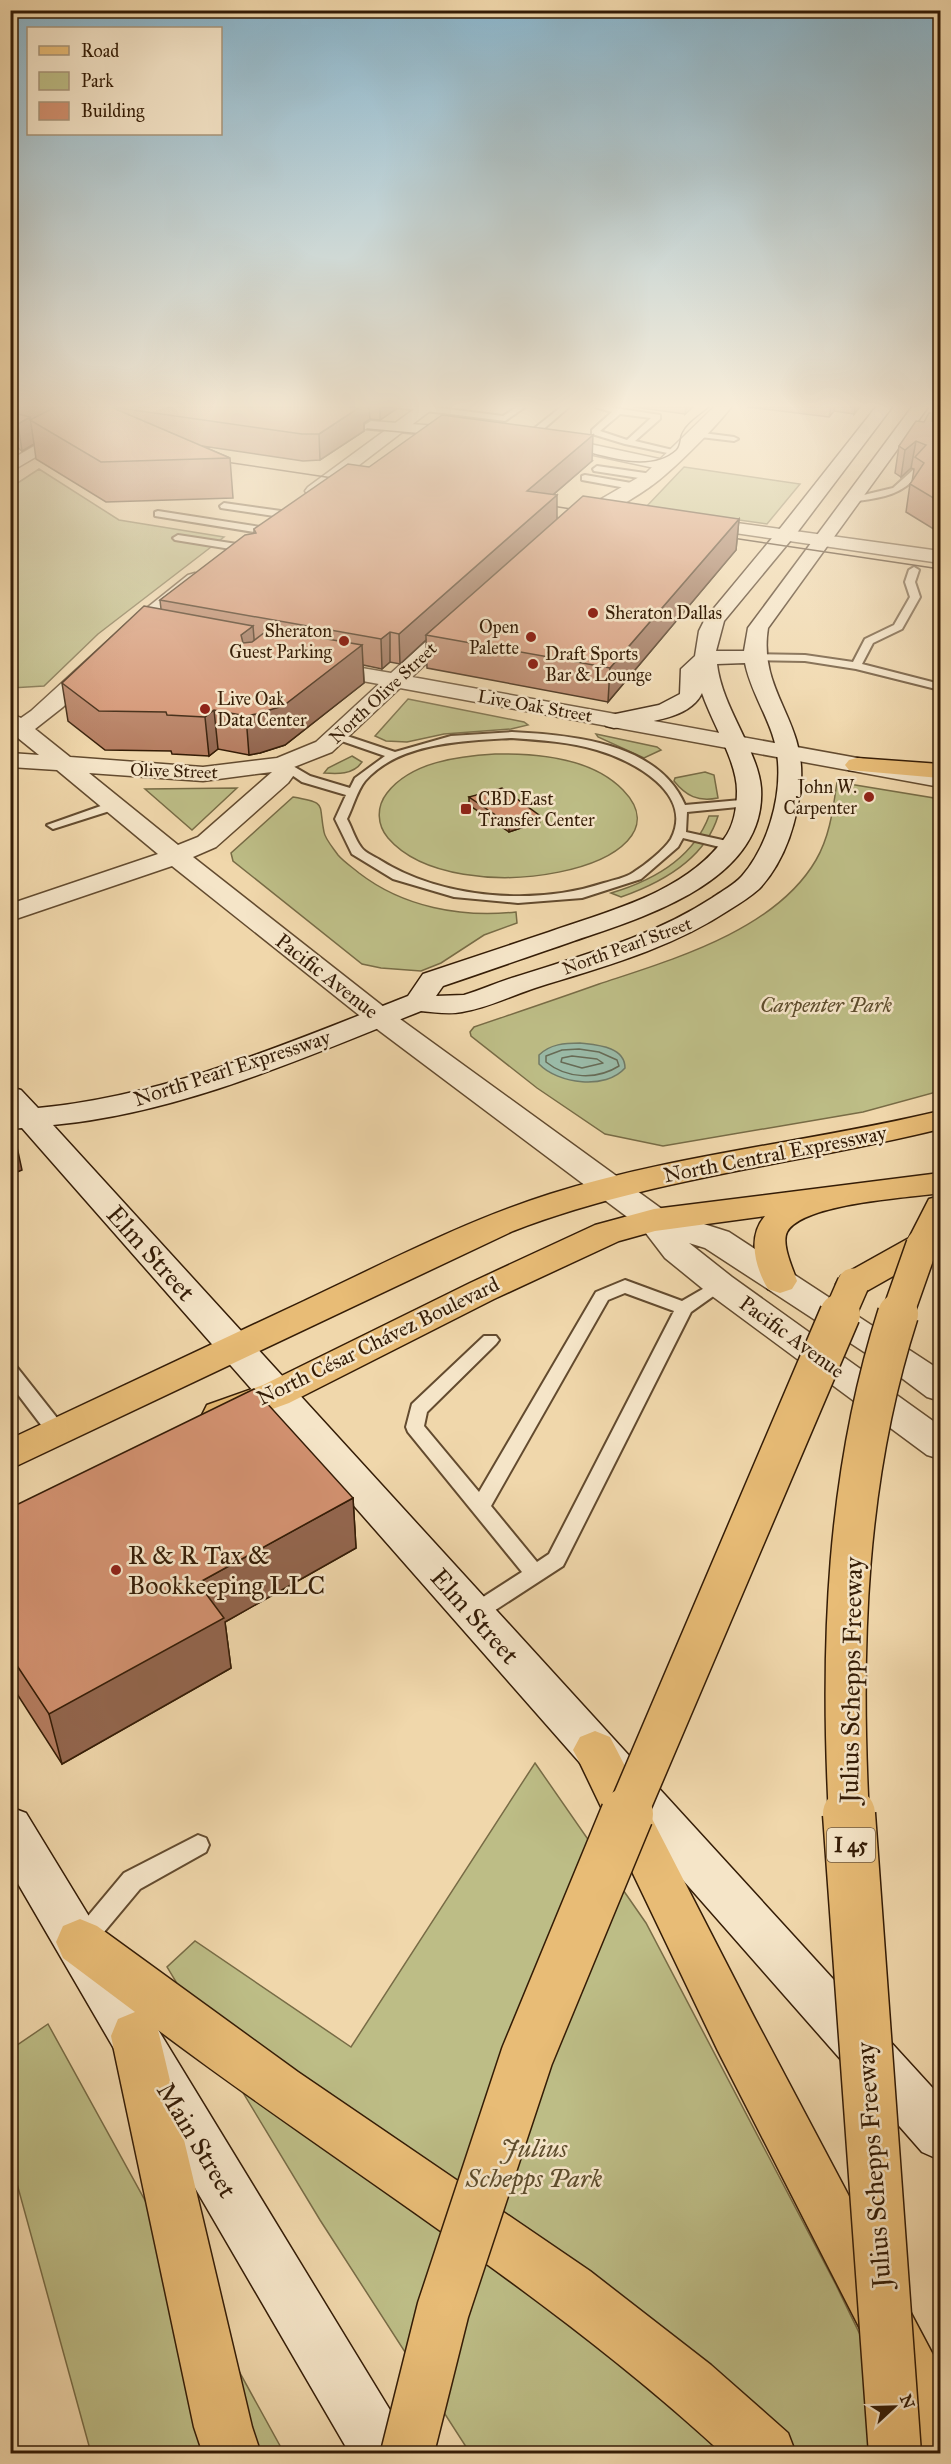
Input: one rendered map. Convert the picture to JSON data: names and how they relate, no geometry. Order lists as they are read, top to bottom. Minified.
{"streets":{"main road":["North Central Expressway","North César Chávez Boulevard","Julius Schepps Freeway","I 45"],"street":["North Olive Street","Live Oak Street","Olive Street","North Pearl Street","Pacific Avenue","North Pearl Expressway","Elm Street","Main Street"]},"crossings":[["North Olive Street","Live Oak Street"],["North Olive Street","Olive Street"],["Live Oak Street","North Pearl Street"],["Olive Street","Pacific Avenue"],["North Pearl Street","Pacific Avenue"],["North Pearl Street","North Pearl Expressway"],["Pacific Avenue","North Pearl Expressway"],["Pacific Avenue","North Central Expressway"],["Pacific Avenue","North César Chávez Boulevard"],["North Pearl Expressway","Elm Street"],["North Central Expressway","North César Chávez Boulevard"],["Elm Street","North César Chávez Boulevard"]],"parks":["Carpenter Park","Julius Schepps Park"],"places":{"other":["Sheraton Dallas","Open Palette","Sheraton Guest Parking","Draft Sports Bar & Lounge","Live Oak Data Center","John W. Carpenter","R & R Tax & Bookkeeping LLC"],"transit":["CBD East Transfer Center"]},"legend":["Road","Park","Building"],"north":"right"}
